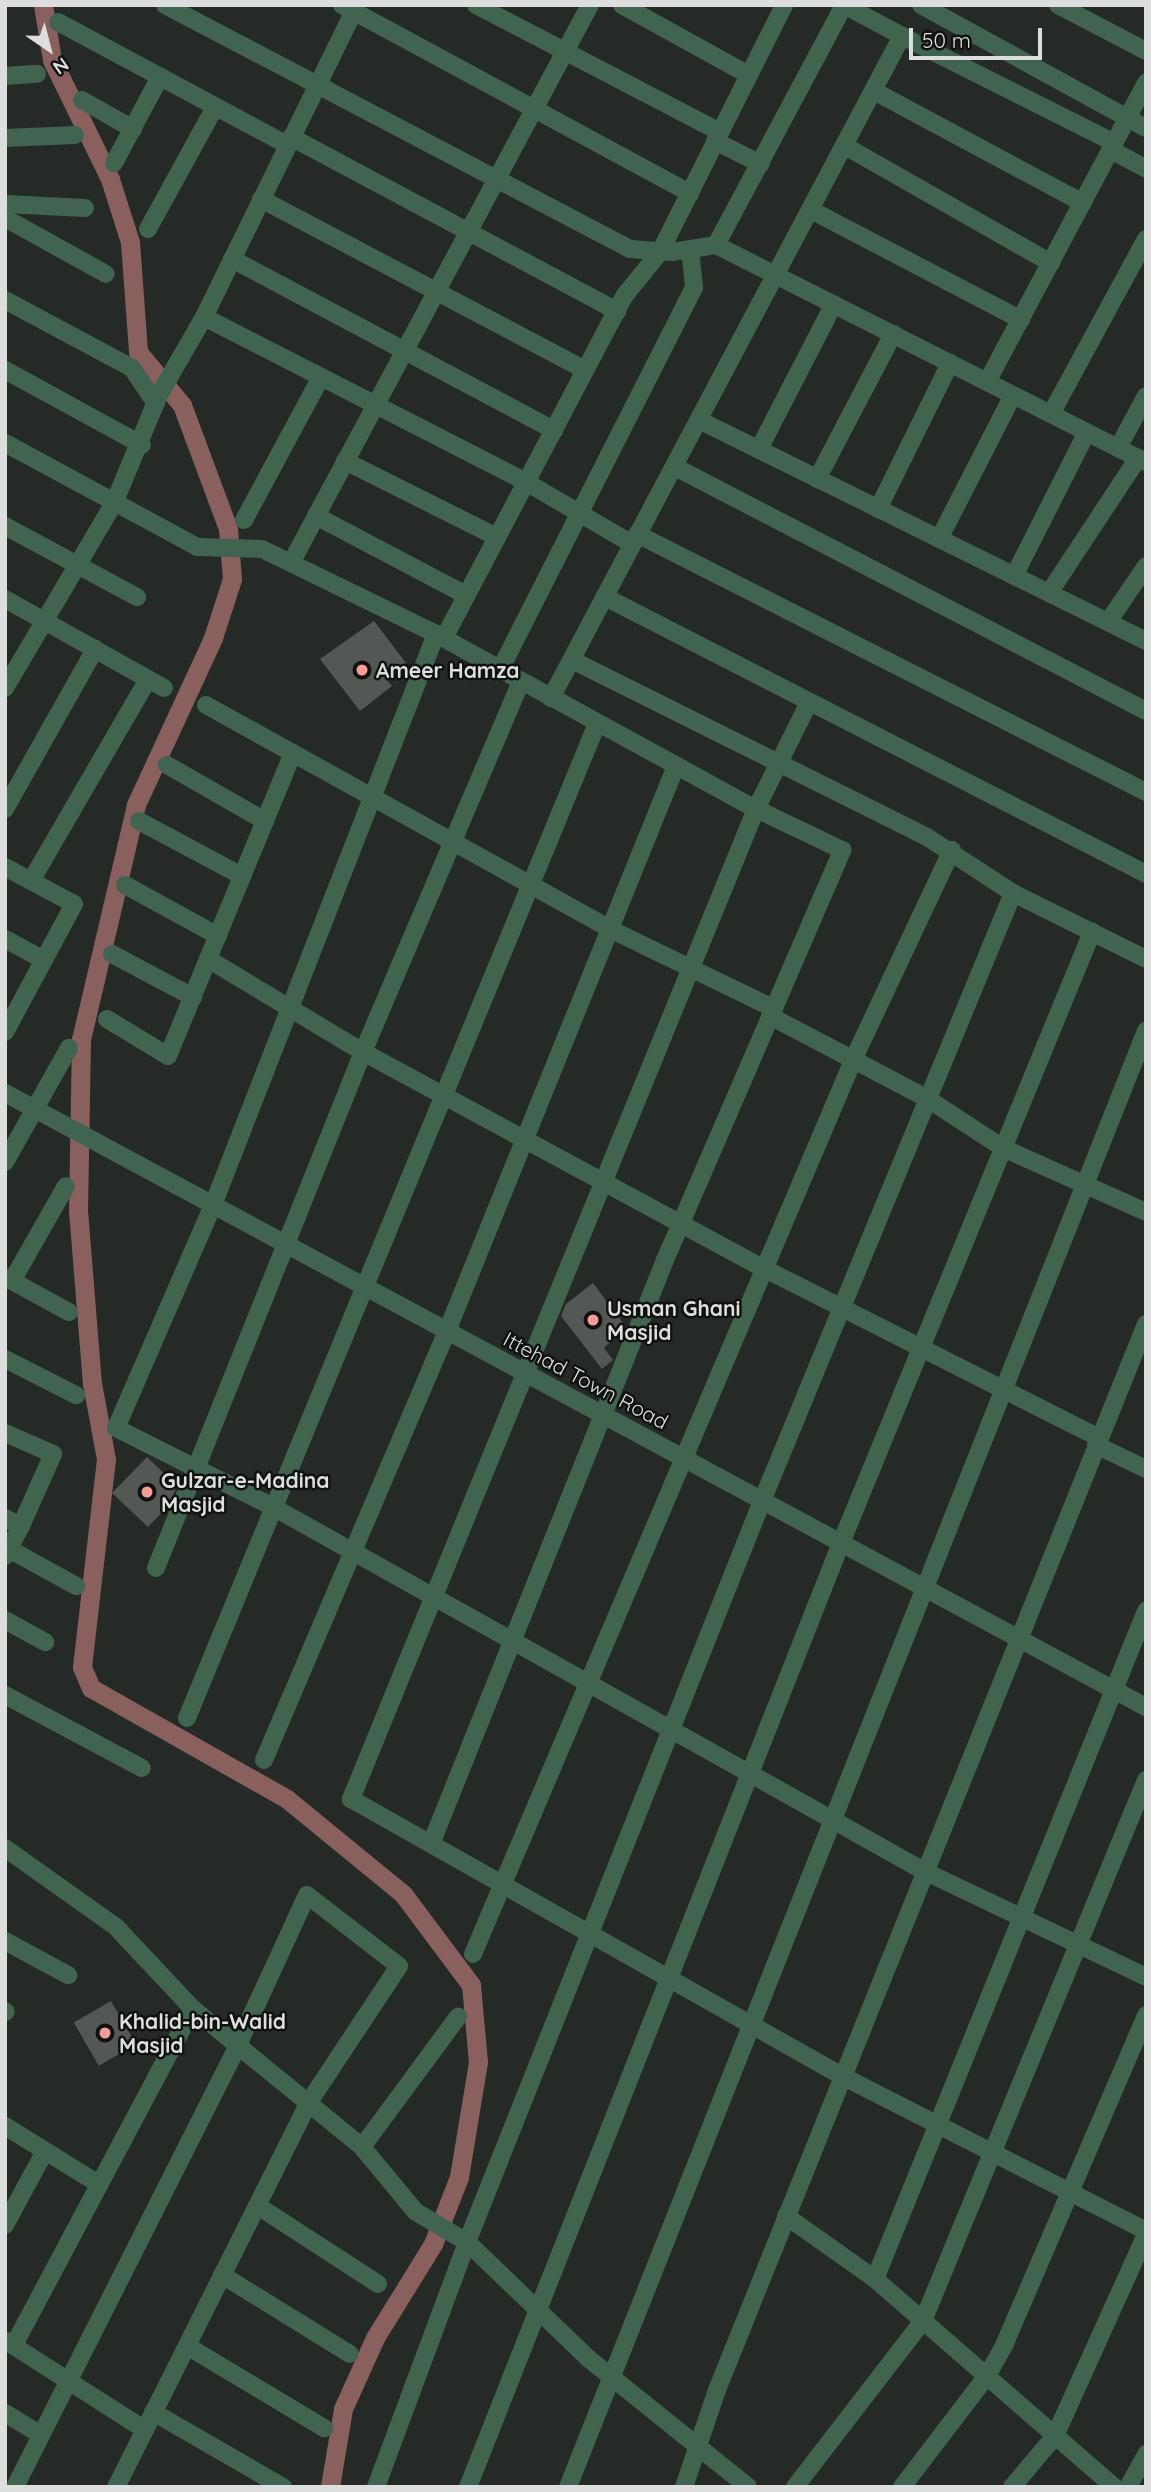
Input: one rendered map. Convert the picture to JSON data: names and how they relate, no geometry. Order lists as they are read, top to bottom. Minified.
{"streets":{"street":["Ittehad Town Road"]},"places":["Ameer Hamza","Usman Ghani Masjid","Gulzar-e-Madina Masjid","Khalid-bin-Walid Masjid"],"scale_bar":"50 m","north":"bottom right"}
